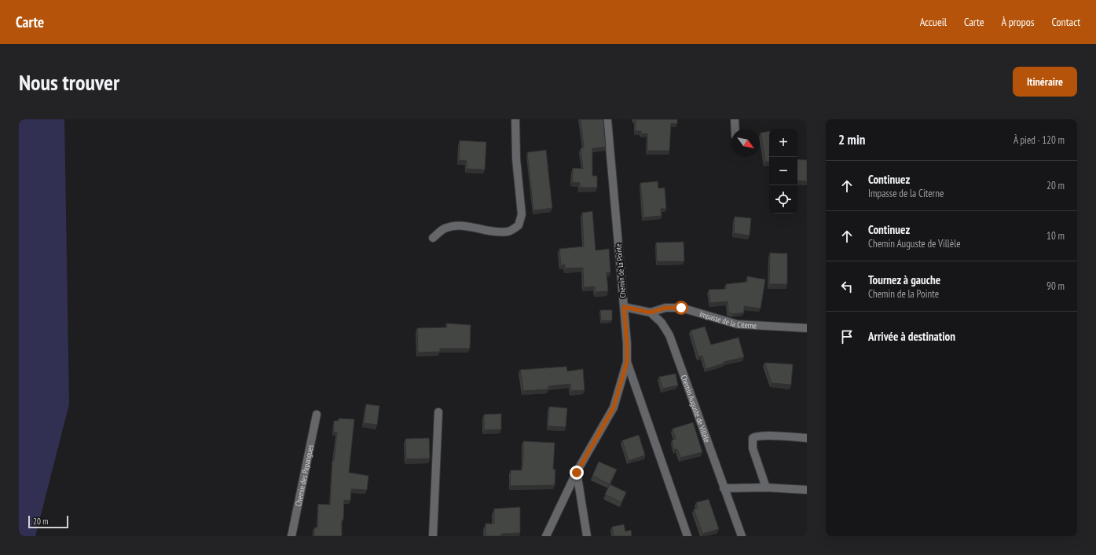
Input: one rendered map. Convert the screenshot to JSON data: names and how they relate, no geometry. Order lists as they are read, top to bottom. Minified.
{"streets":{"street":["Chemin de la Pointe","Impasse de la Citerne","Chemin Auguste de Villèle","Chemin des Papangues"]},"crossings":[["Impasse de la Citerne","Chemin Auguste de Villèle"]],"scale_bar":"20 m","north":"bottom right","page":{"header":"Carte","nav":["Accueil","Carte","À propos","Contact"],"buttons":"Itinéraire","title":"Nous trouver","heading":["2 min","À pied · 120 m"],"map_buttons":["+","−"],"list":[["Continuez","Impasse de la Citerne","20 m"],["Continuez","Chemin Auguste de Villèle","10 m"],["Tournez à gauche","Chemin de la Pointe","90 m"],"Arrivée à destination"],"scale":"20 m"}}
